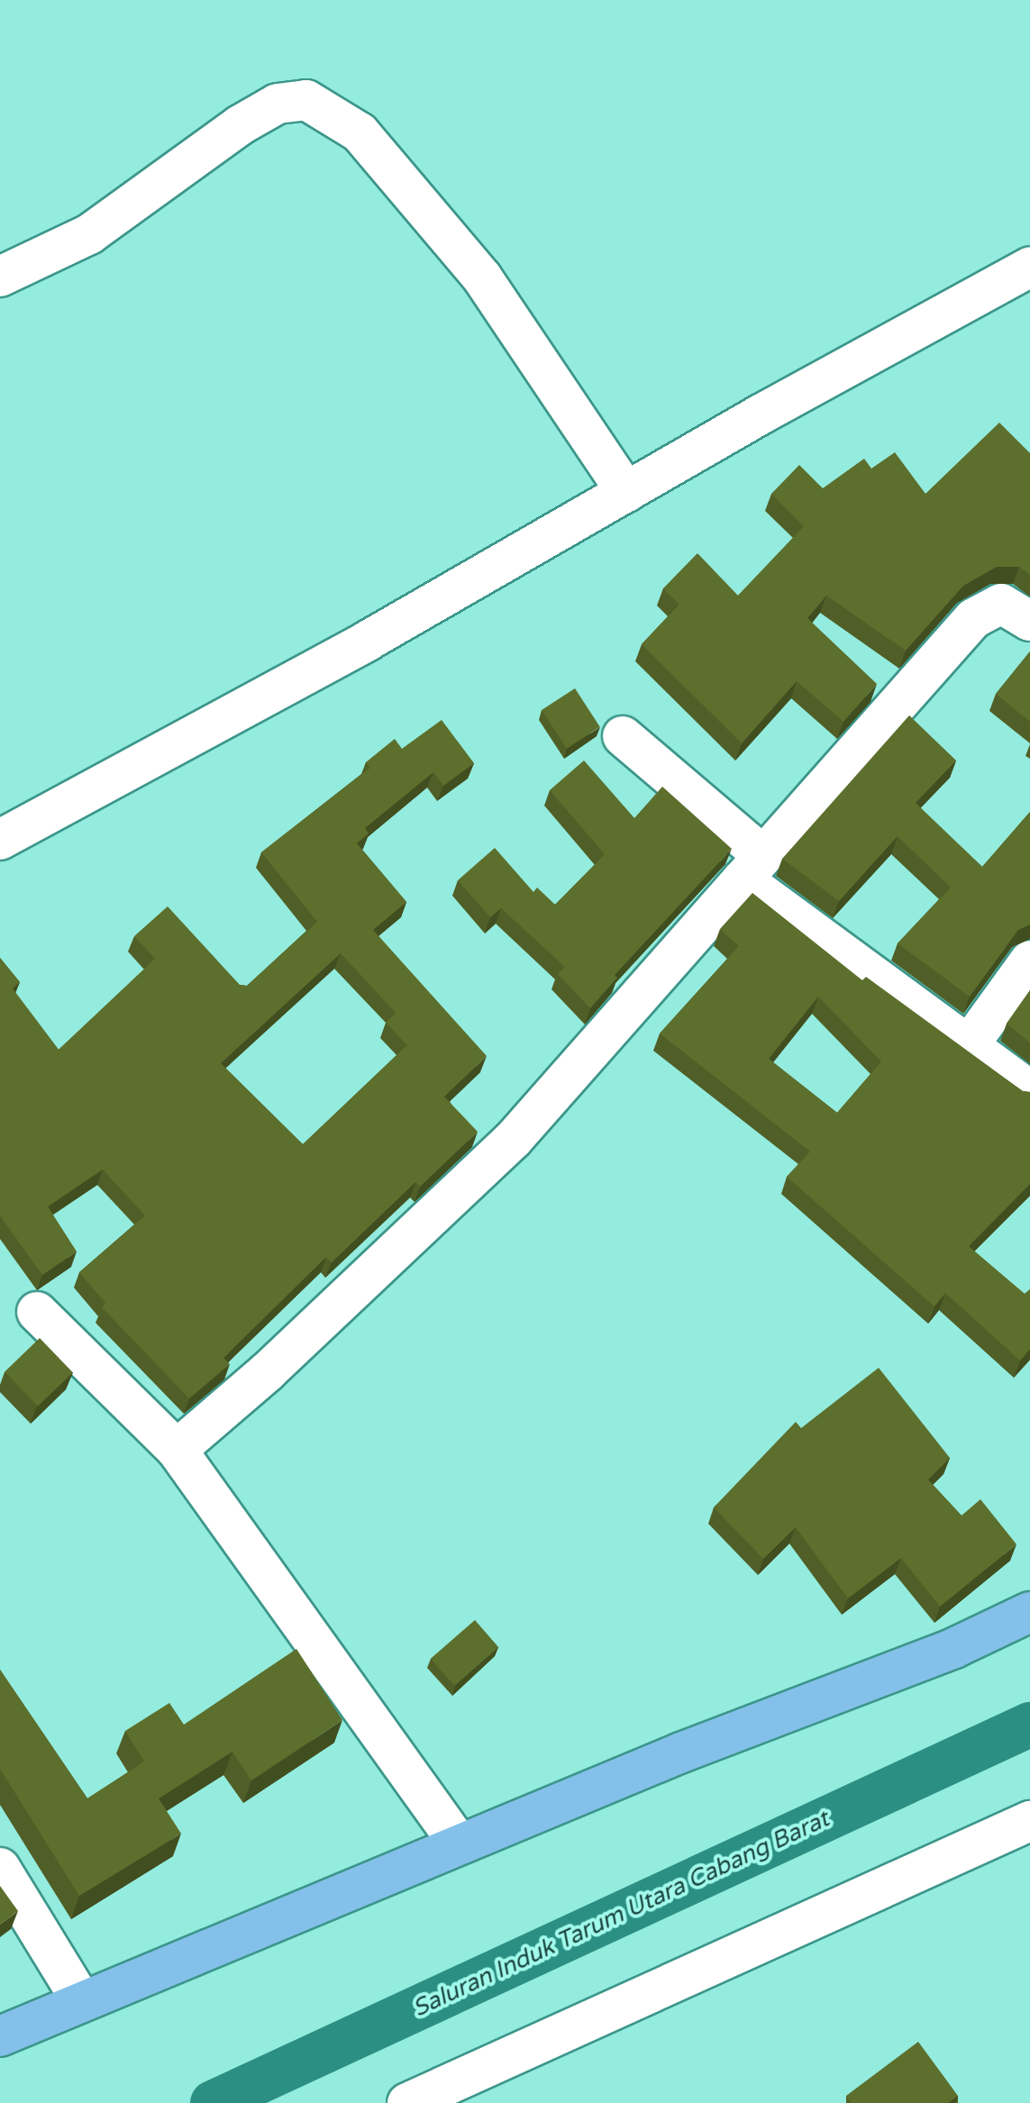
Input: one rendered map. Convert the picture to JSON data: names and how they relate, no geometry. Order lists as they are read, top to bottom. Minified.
{"water":["Saluran Induk Tarum Utara Cabang Barat"]}
